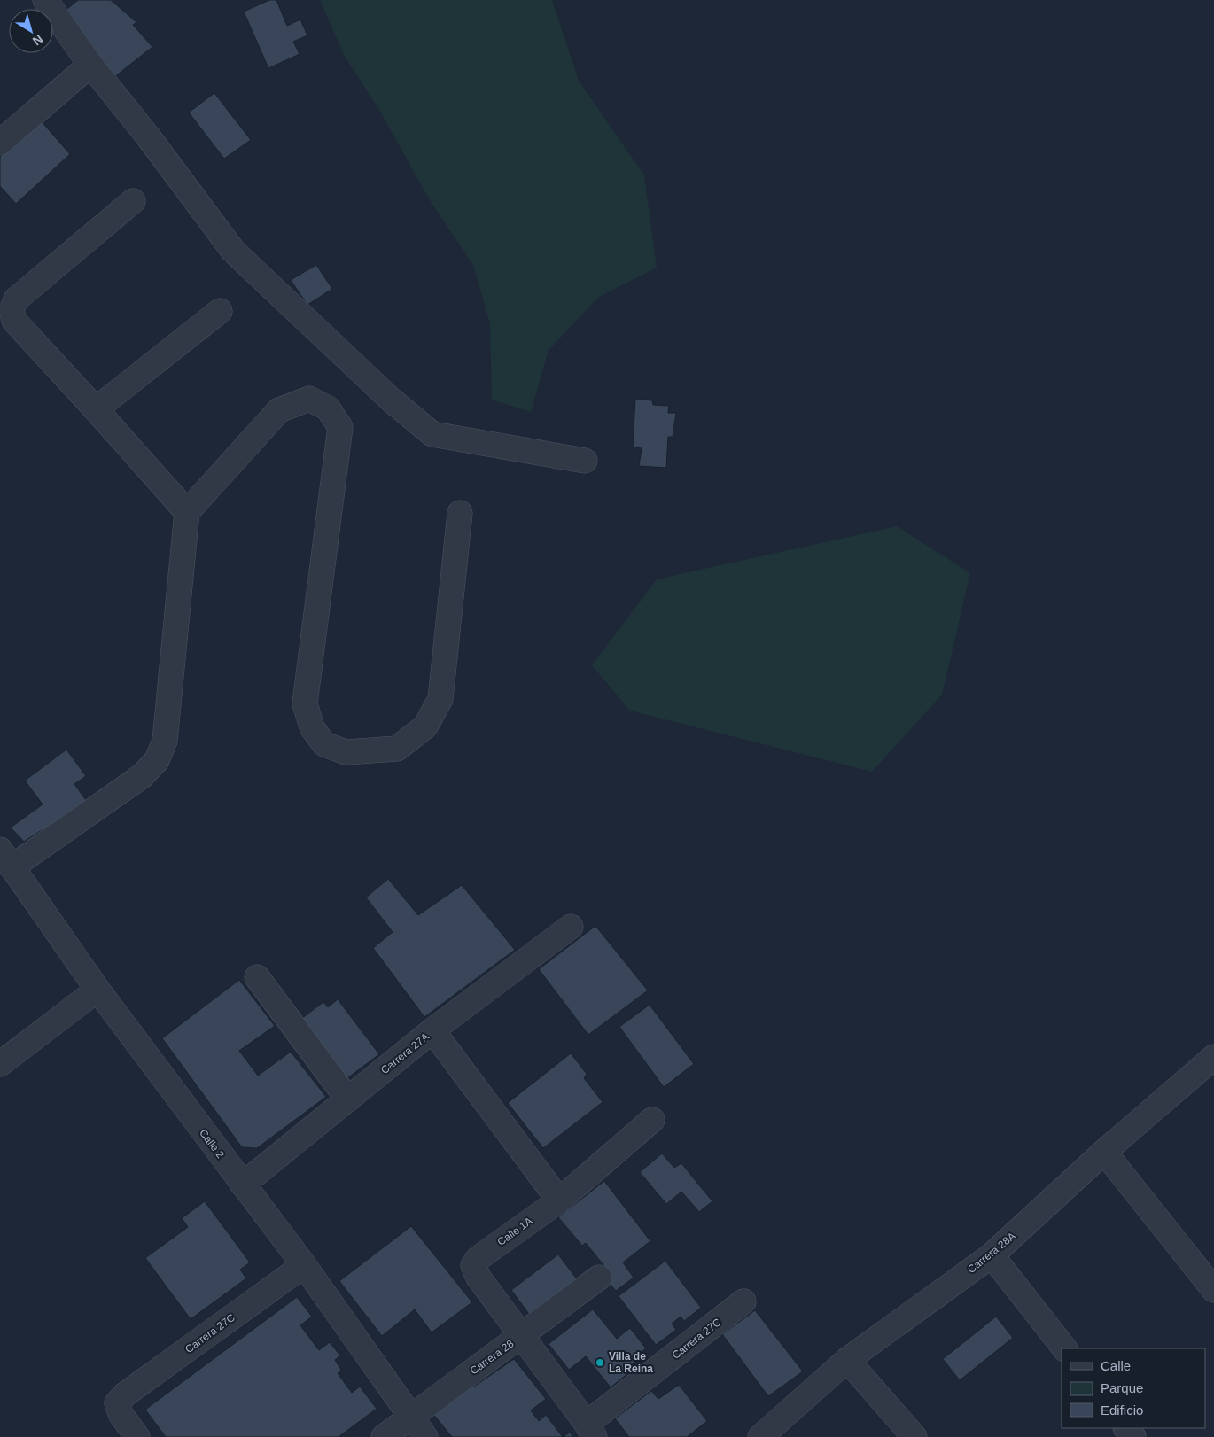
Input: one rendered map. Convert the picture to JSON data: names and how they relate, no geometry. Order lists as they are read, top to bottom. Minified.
{"streets":{"street":["Carrera 27A","Calle 2","Calle 1A","Carrera 28A","Carrera 27C","Carrera 28"]},"crossings":[["Carrera 27A","Calle 2"],["Calle 2","Carrera 27C"],["Calle 2","Carrera 28"],["Calle 1A","Carrera 27C"],["Calle 1A","Carrera 28"]],"places":["Villa de La Reina"],"legend":["Calle","Parque","Edificio"],"north":"bottom right"}
